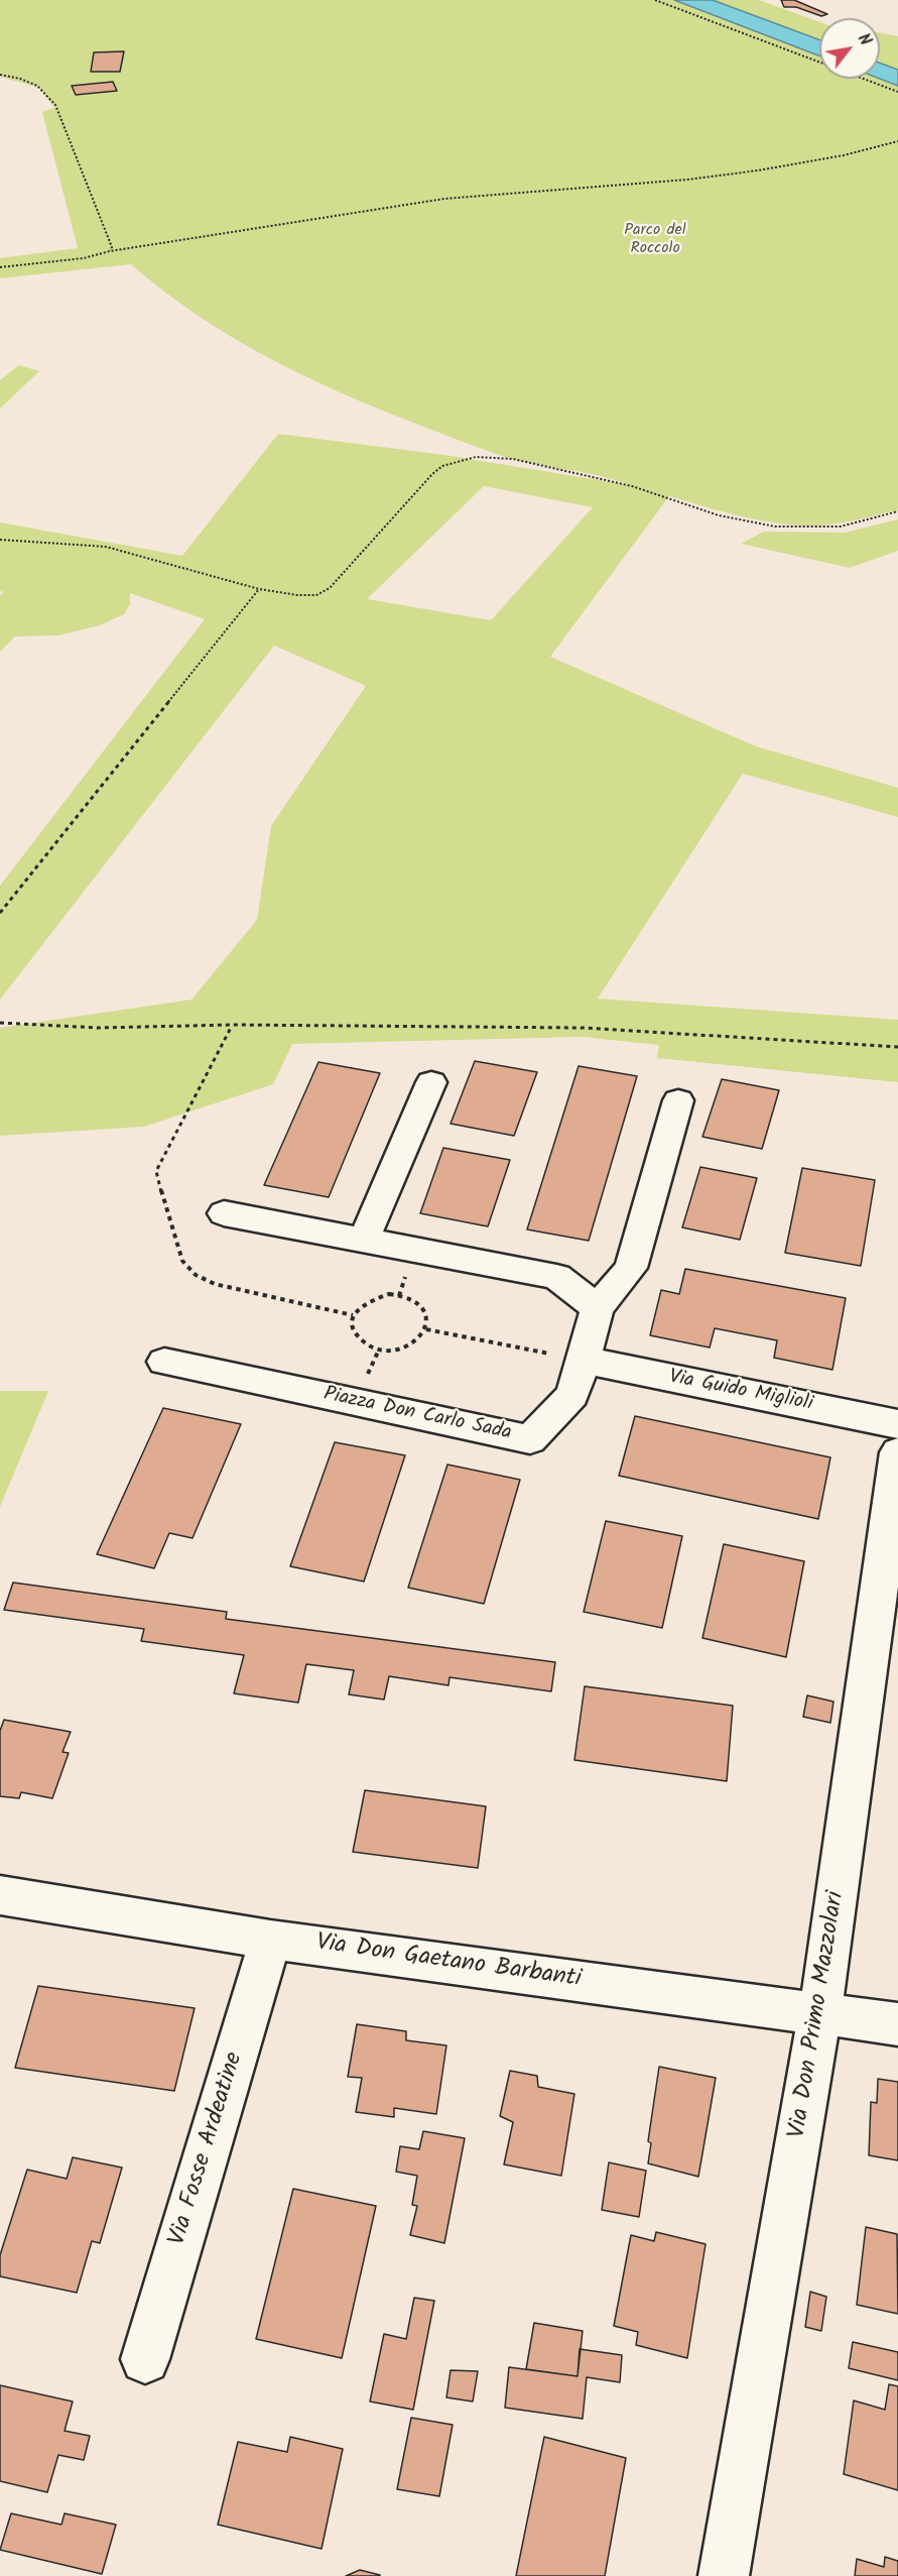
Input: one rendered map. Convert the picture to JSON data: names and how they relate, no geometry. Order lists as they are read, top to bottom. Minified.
{"streets":{"street":["Via Guido Miglioli","Piazza Don Carlo Sada","Via Don Gaetano Barbanti","Via Don Primo Mazzolari","Via Fosse Ardeatine"]},"crossings":[["Via Guido Miglioli","Piazza Don Carlo Sada"],["Via Don Gaetano Barbanti","Via Don Primo Mazzolari"],["Via Don Gaetano Barbanti","Via Fosse Ardeatine"]],"parks":["Parco del Roccolo"],"north":"top right"}
